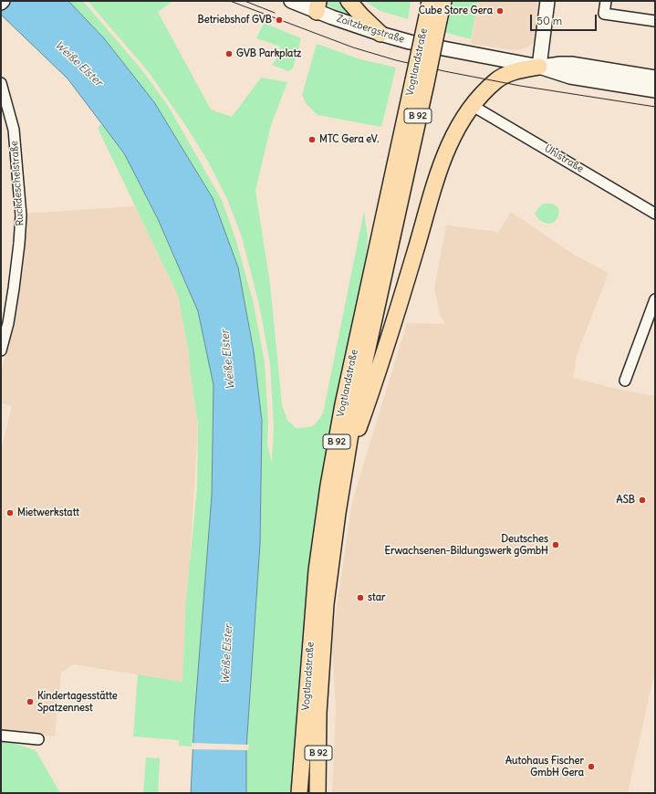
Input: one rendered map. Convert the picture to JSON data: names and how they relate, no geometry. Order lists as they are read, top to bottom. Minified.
{"streets":{"main road":["Zoitzbergstraße","Vogtlandstraße","B 92"],"street":["Uhlstraße","Ruckdeschelstraße"]},"water":["Weiße Elster"],"places":["Cube Store Gera","Betriebshof GVB","GVB Parkplatz","MTC Gera eV.","ASB","Mietwerkstatt","Deutsches Erwachsenen-Bildungswerk gGmbH","star","Kindertagesstätte Spatzennest","Autohaus Fischer GmbH Gera"],"scale_bar":"50 m"}
